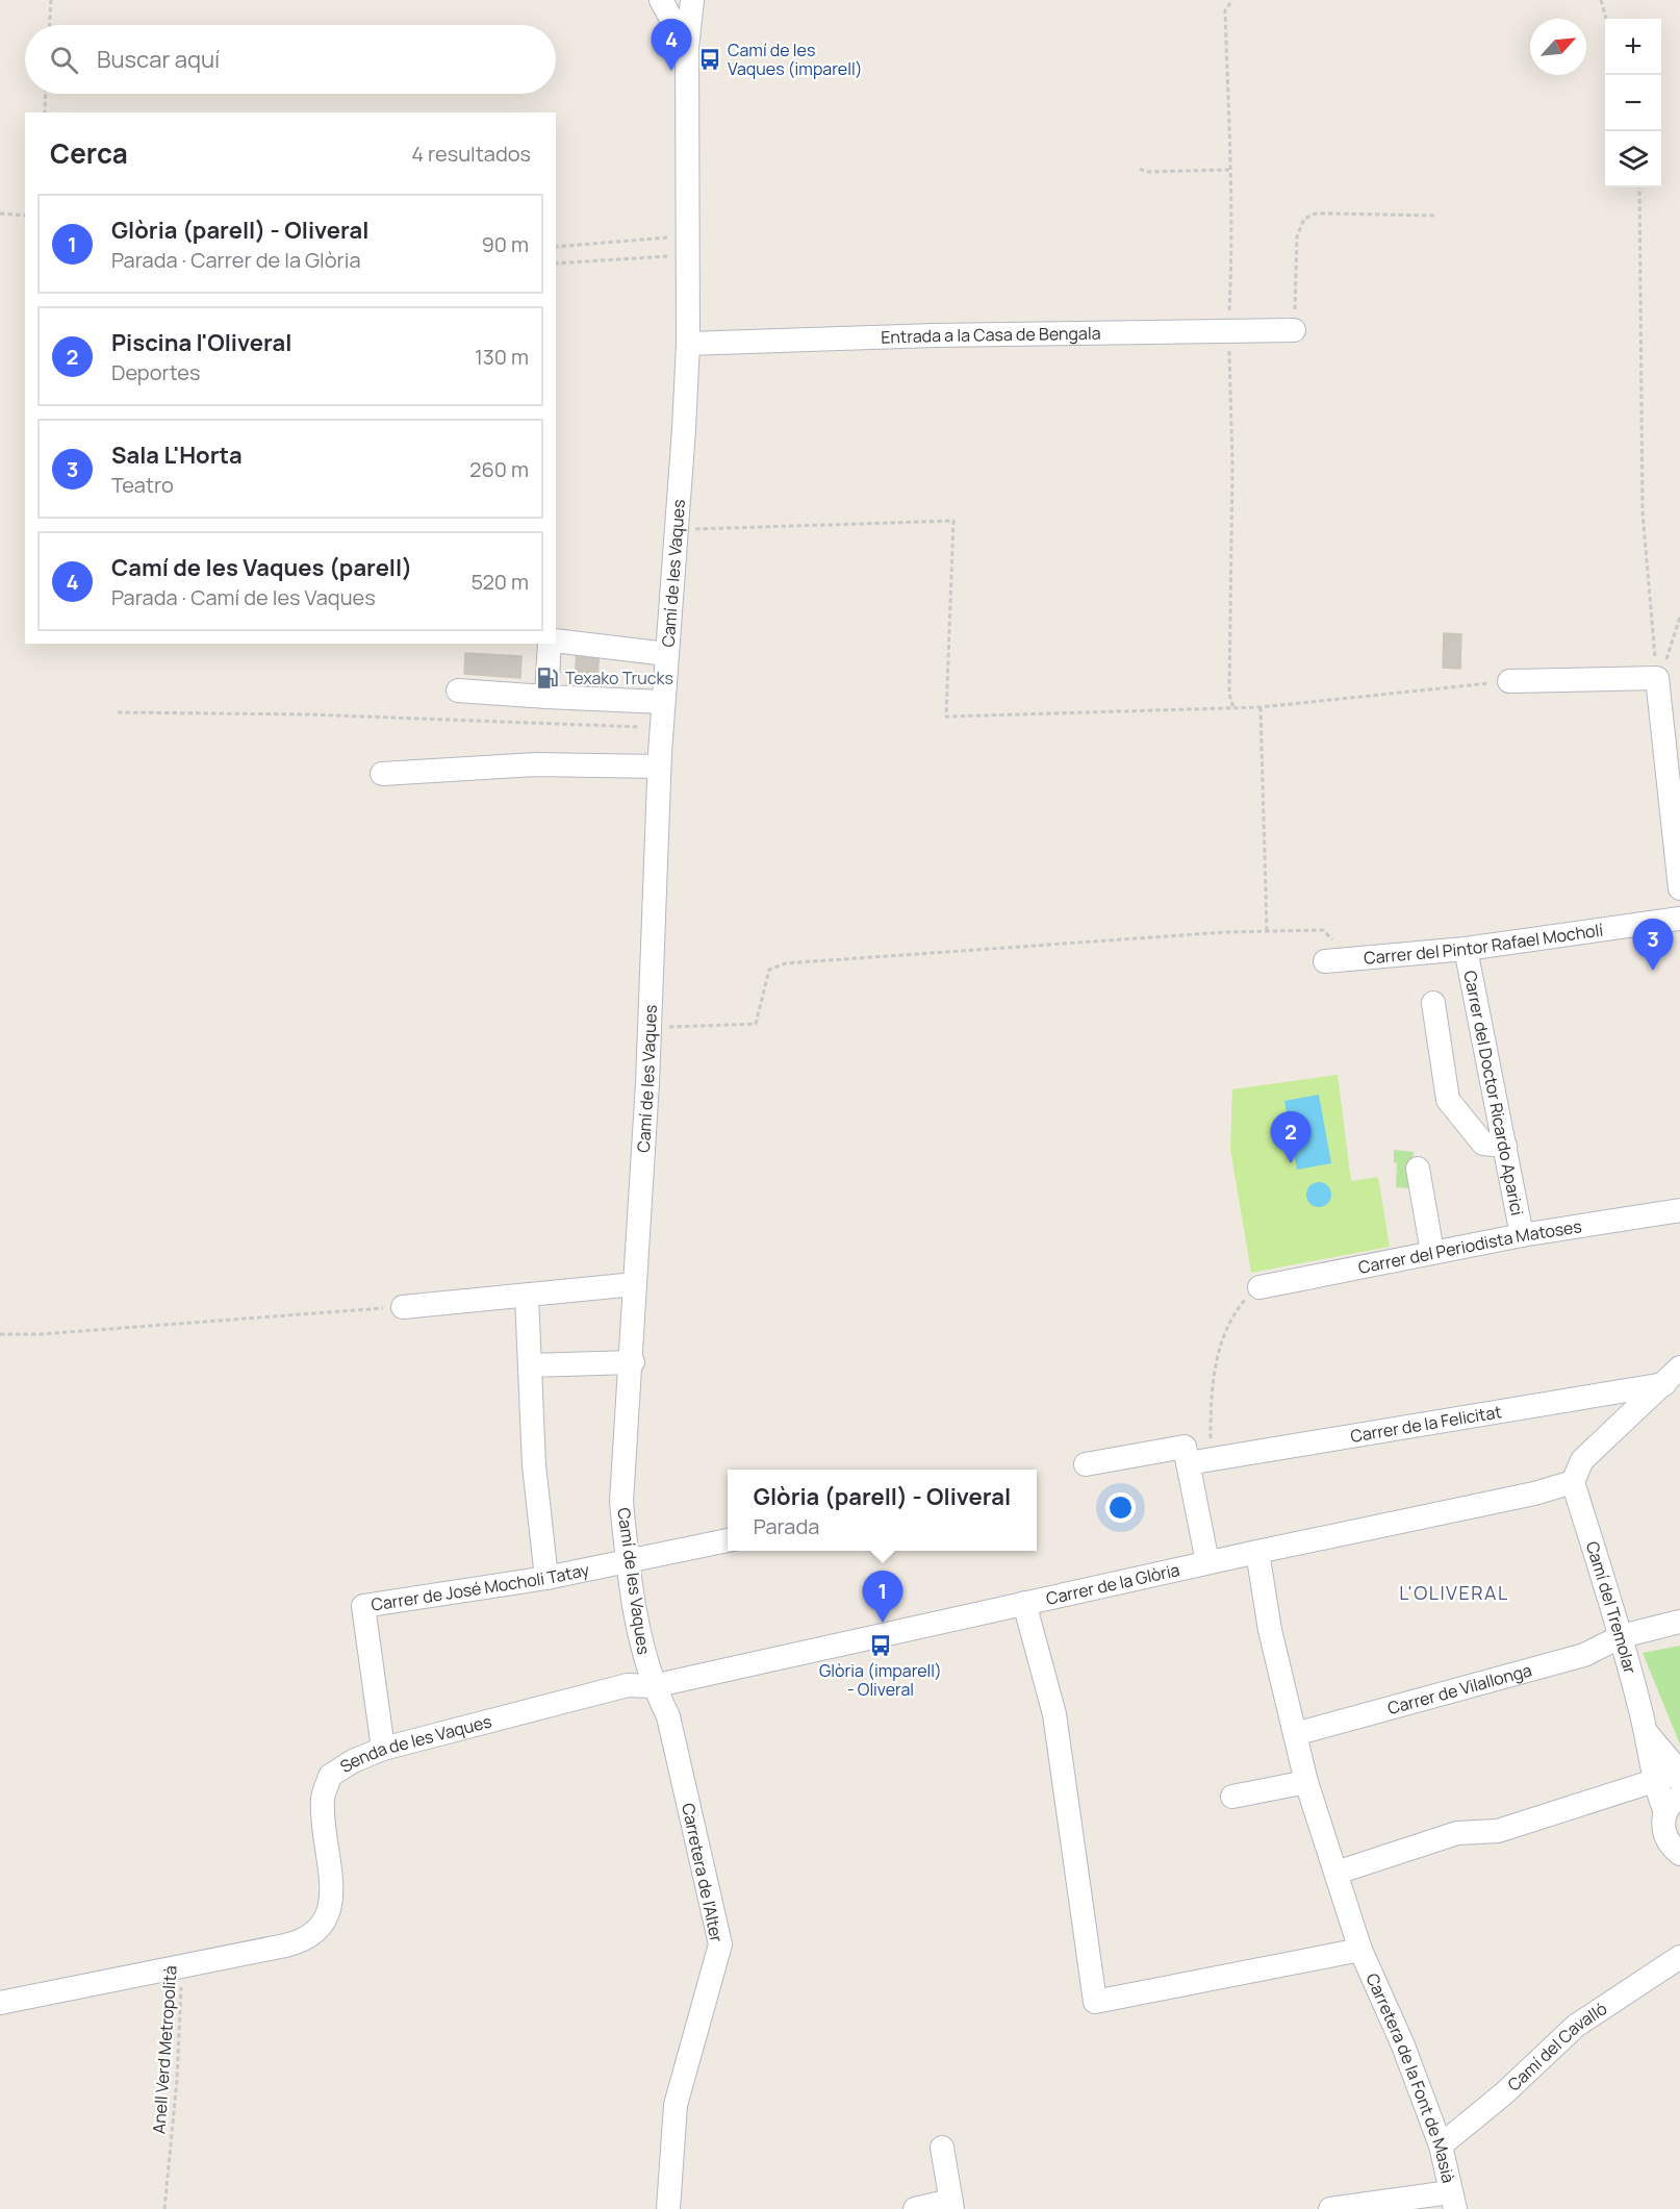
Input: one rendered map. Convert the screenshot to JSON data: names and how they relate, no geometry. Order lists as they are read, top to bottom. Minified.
{"streets":{"street":["Entrada a la Casa de Bengala","Camí de les Vaques","Carrer del Pintor Rafael Mocholí","Carrer del Doctor Ricardo Aparici","Carrer del Periodista Matoses","Carrer de la Felicitat","Carrer de la Glòria","Carrer de José Mocholi Tatay","Camí del Tremolar","Carrer de Vilallonga","Senda de les Vaques","Carretera de l'Alter","Camí del Cavalló","Carretera de la Font de Masià"],"path":["Anell Verd Metropolità"]},"crossings":[["Entrada a la Casa de Bengala","Camí de les Vaques"],["Camí de les Vaques","Carrer de la Glòria"],["Camí de les Vaques","Carrer de José Mocholi Tatay"],["Camí de les Vaques","Senda de les Vaques"],["Camí de les Vaques","Carretera de l'Alter"],["Carrer del Pintor Rafael Mocholí","Carrer del Doctor Ricardo Aparici"],["Carrer del Doctor Ricardo Aparici","Carrer del Periodista Matoses"],["Carrer de la Glòria","Camí del Tremolar"],["Carrer de la Glòria","Senda de les Vaques"],["Carrer de la Glòria","Carretera de l'Alter"],["Carrer de la Glòria","Carretera de la Font de Masià"],["Carrer de José Mocholi Tatay","Senda de les Vaques"],["Camí del Tremolar","Carrer de Vilallonga"],["Carrer de Vilallonga","Carretera de la Font de Masià"],["Senda de les Vaques","Carretera de l'Alter"],["Senda de les Vaques","Anell Verd Metropolità"],["Camí del Cavalló","Carretera de la Font de Masià"]],"districts":["L'OLIVERAL"],"places":{"bus stop":["Camí de les Vaques (imparell)","Glòria (imparell) - Oliveral"],"fuel station":["Texako Trucks"]},"north":"top right","page":{"map_buttons":["+","−"],"pins":["4","3","2","1"],"search":"Buscar aquí","heading":["Cerca","4 resultados"],"list":[{"mark":"1","name":"Glòria (parell) - Oliveral","note":"Parada · Carrer de la Glòria","value":"90 m"},{"mark":"2","name":"Piscina l'Oliveral","note":"Deportes","value":"130 m"},{"mark":"3","name":"Sala L'Horta","note":"Teatro","value":"260 m"},{"mark":"4","name":"Camí de les Vaques (parell)","note":"Parada · Camí de les Vaques","value":"520 m"}],"popup":["Glòria (parell) - Oliveral","Parada"]}}
